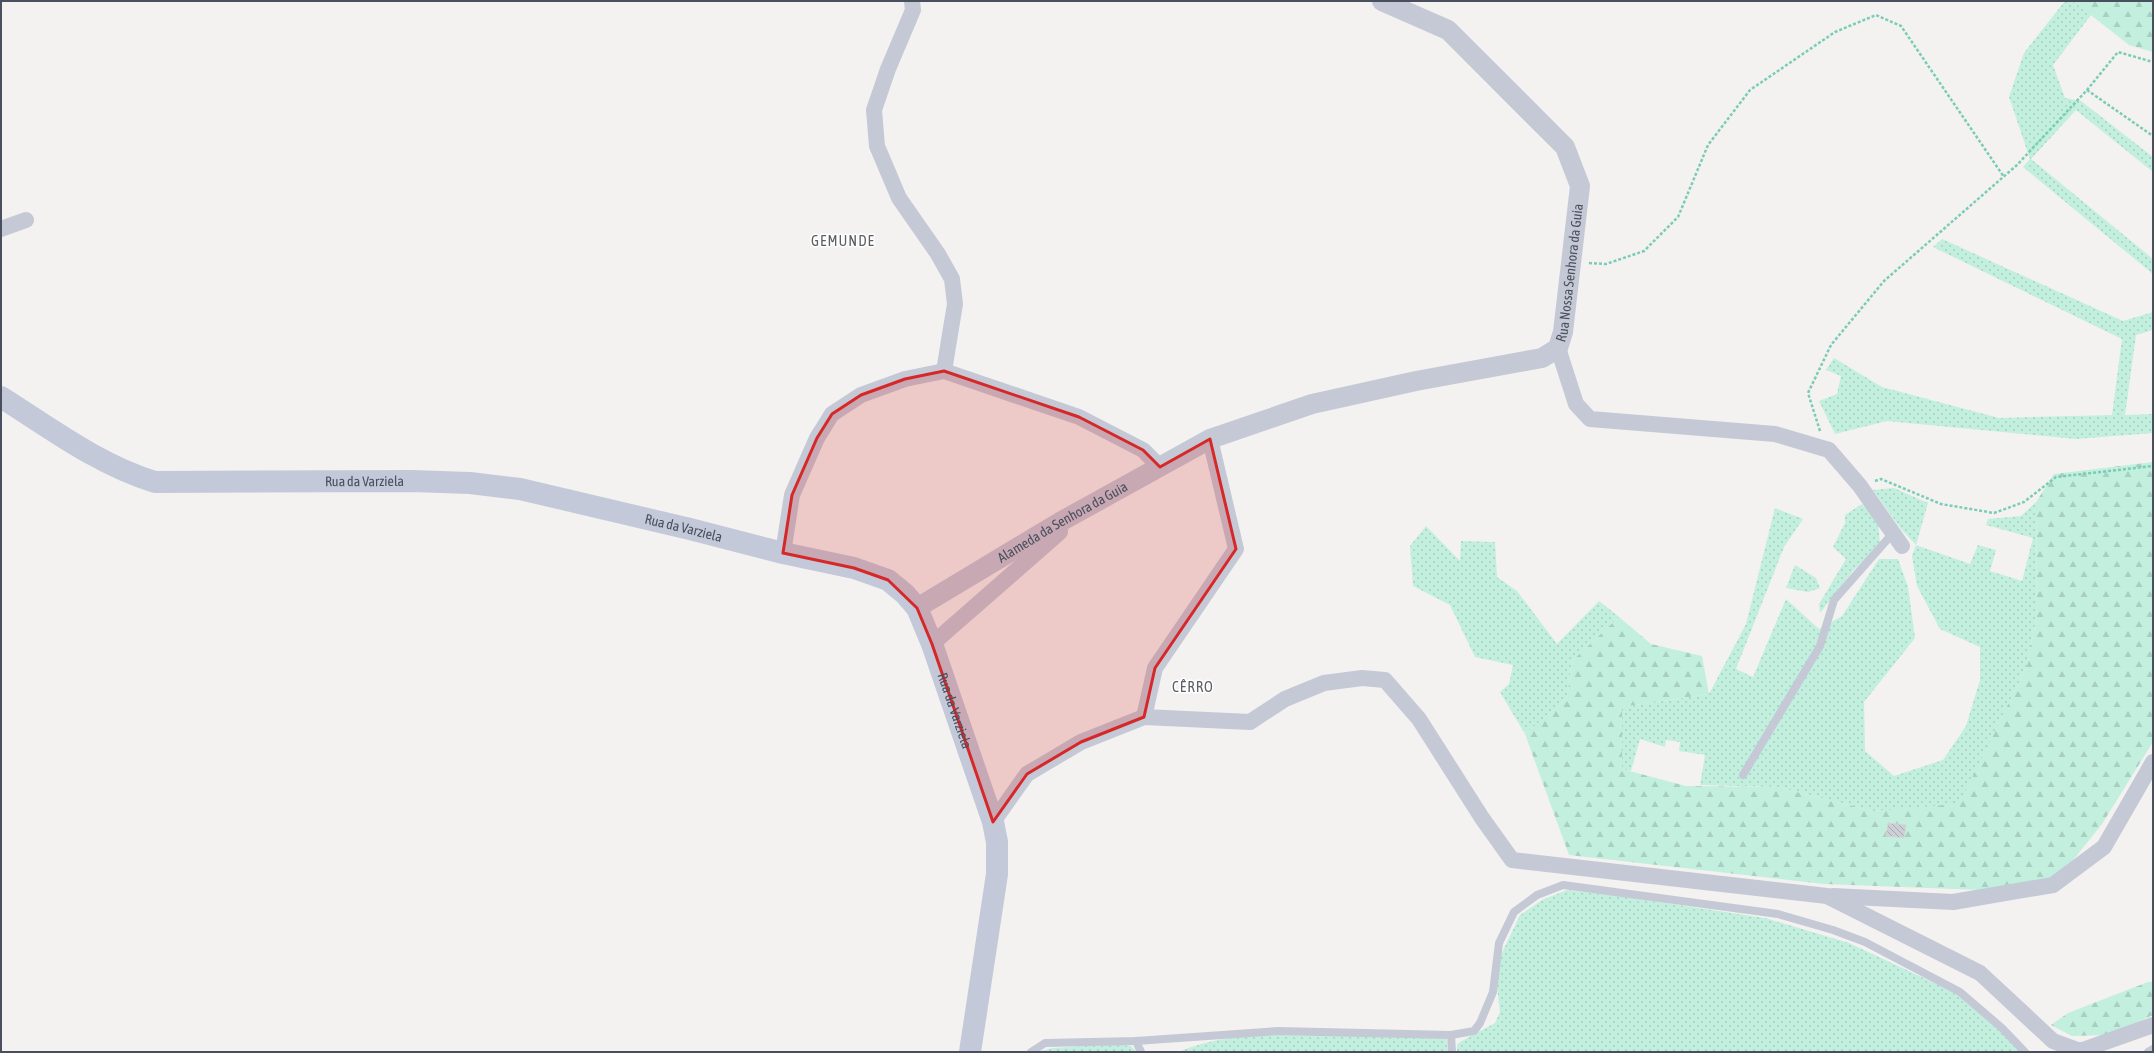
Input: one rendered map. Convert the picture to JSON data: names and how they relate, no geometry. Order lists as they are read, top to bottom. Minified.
{"streets":{"main road":["Rua da Varziela"],"street":["Rua Nossa Senhora da Guia","Alameda da Senhora da Guia"]},"crossings":[["Rua Nossa Senhora da Guia","Alameda da Senhora da Guia"],["Rua da Varziela","Alameda da Senhora da Guia"]],"districts":["GEMUNDE","CÊRRO"]}
